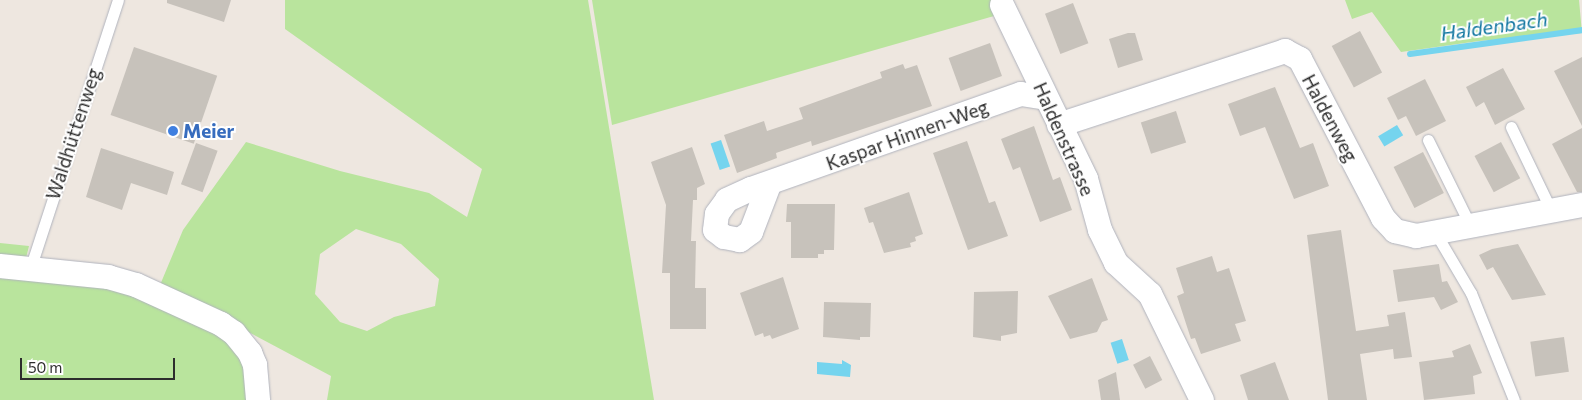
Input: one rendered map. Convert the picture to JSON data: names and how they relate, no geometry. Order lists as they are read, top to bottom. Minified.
{"streets":{"street":["Haldenweg","Kaspar Hinnen-Weg","Haldenstrasse"],"lane":["Waldhüttenweg"]},"crossings":[["Haldenweg","Haldenstrasse"],["Kaspar Hinnen-Weg","Haldenstrasse"]],"water":["Haldenbach"],"places":["Meier"],"scale_bar":"50 m"}
